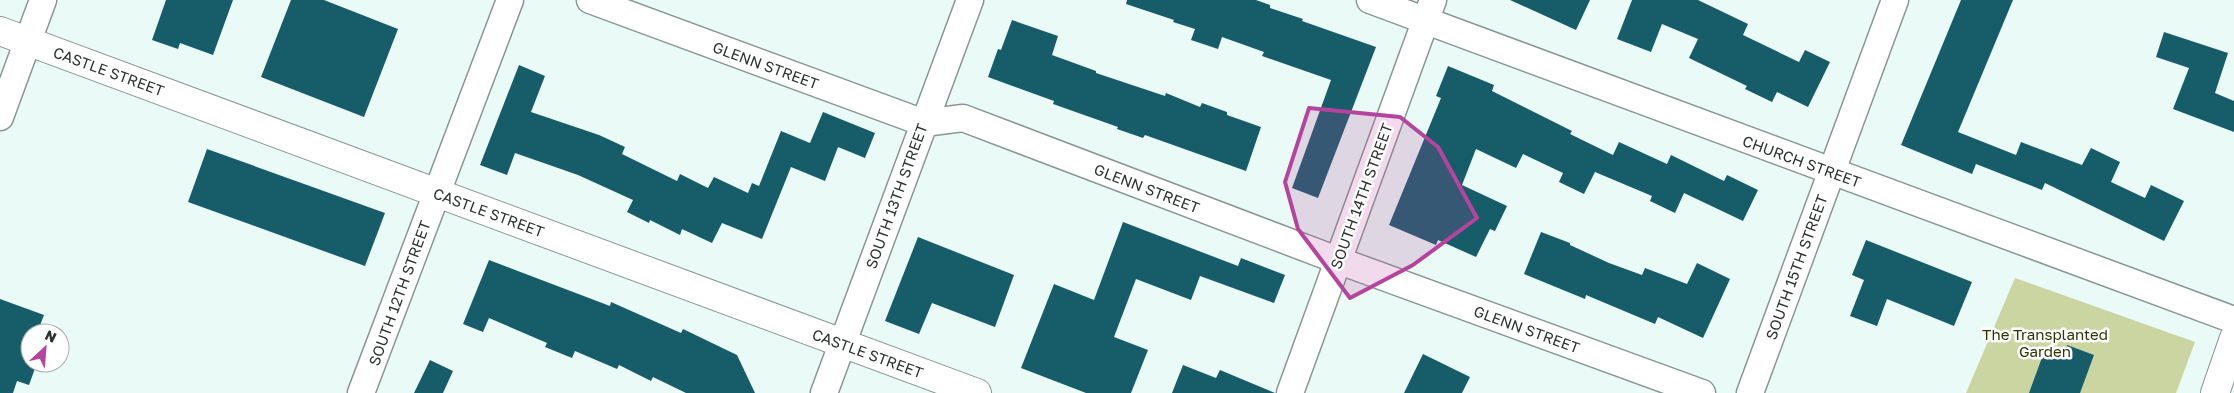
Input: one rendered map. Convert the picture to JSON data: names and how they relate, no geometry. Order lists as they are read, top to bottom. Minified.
{"streets":{"street":["GLENN STREET","CASTLE STREET","CHURCH STREET","SOUTH 13TH STREET","SOUTH 14TH STREET","SOUTH 15TH STREET","SOUTH 12TH STREET"]},"crossings":[["GLENN STREET","SOUTH 13TH STREET"],["GLENN STREET","SOUTH 14TH STREET"],["CASTLE STREET","SOUTH 13TH STREET"],["CASTLE STREET","SOUTH 12TH STREET"],["CHURCH STREET","SOUTH 14TH STREET"],["CHURCH STREET","SOUTH 15TH STREET"]],"parks":["The Transplanted Garden"],"north":"top right"}
